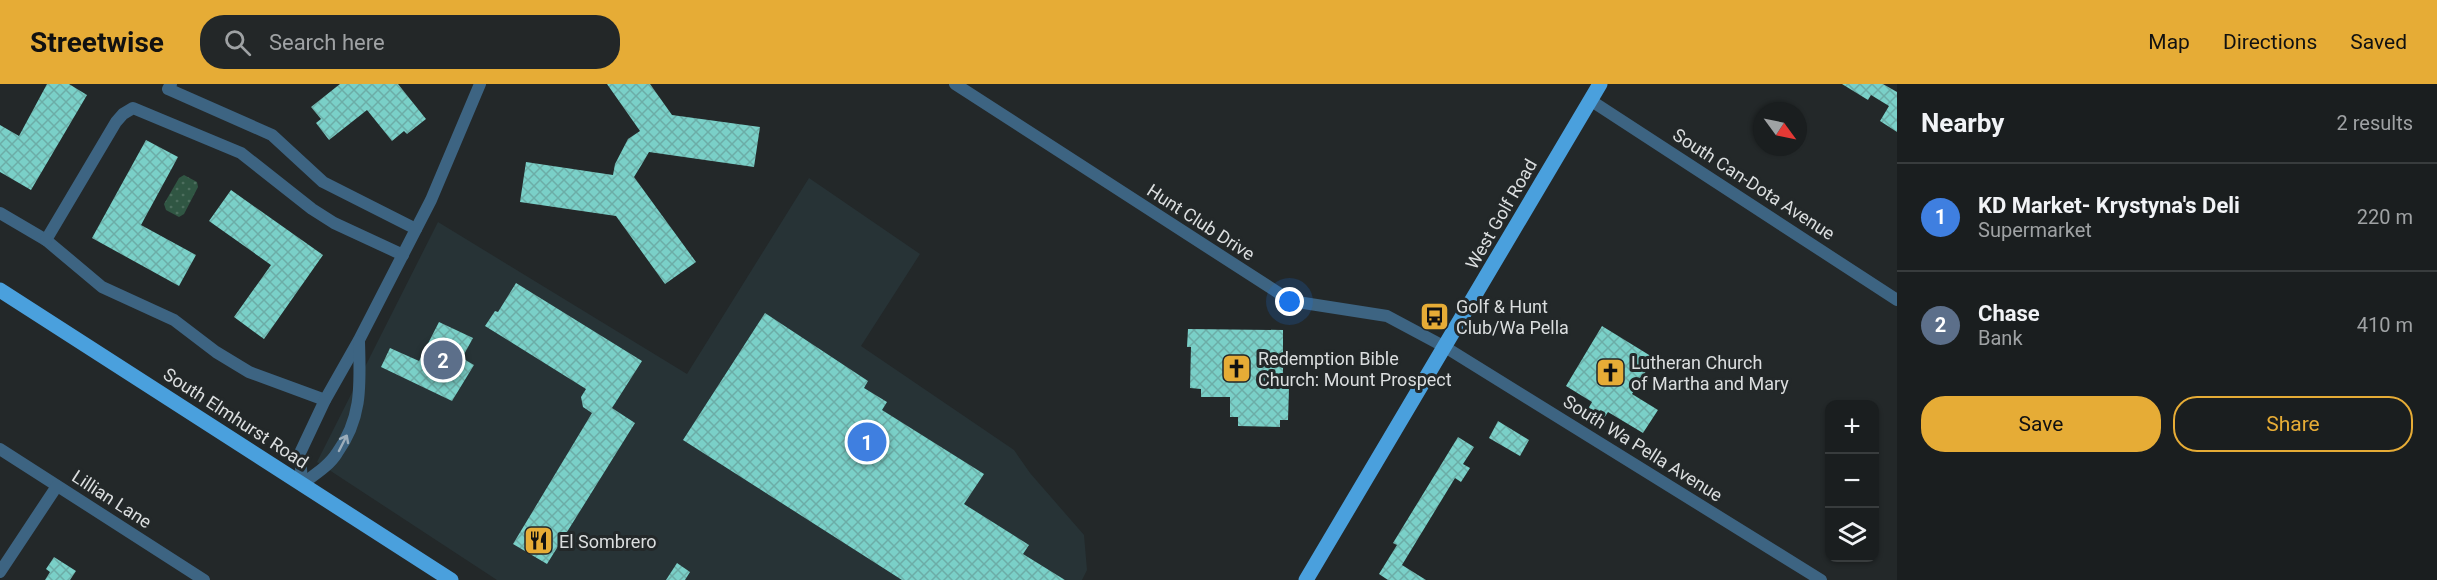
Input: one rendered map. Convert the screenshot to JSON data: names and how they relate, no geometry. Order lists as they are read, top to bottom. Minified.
{"streets":{"main road":["West Golf Road","South Elmhurst Road"],"street":["South Can-Dota Avenue","Hunt Club Drive","South Wa Pella Avenue","Lillian Lane"]},"crossings":[["South Can-Dota Avenue","West Golf Road"],["West Golf Road","Hunt Club Drive"],["West Golf Road","South Wa Pella Avenue"],["Hunt Club Drive","South Wa Pella Avenue"]],"places":{"bus stop":["Golf & Hunt Club/Wa Pella"],"church":["Redemption Bible Church: Mount Prospect","Lutheran Church of Martha and Mary"],"restaurant":["El Sombrero"]},"north":"bottom right","page":{"header":"Streetwise","search":"Search here","nav":["Map","Directions","Saved"],"heading":["Nearby","2 results"],"list":[{"mark":"1","name":"KD Market- Krystyna's Deli","note":"Supermarket","value":"220 m"},{"mark":"2","name":"Chase","note":"Bank","value":"410 m"}],"pins":["2","1"],"buttons":["Save","Share"],"map_buttons":["+","−"]}}
